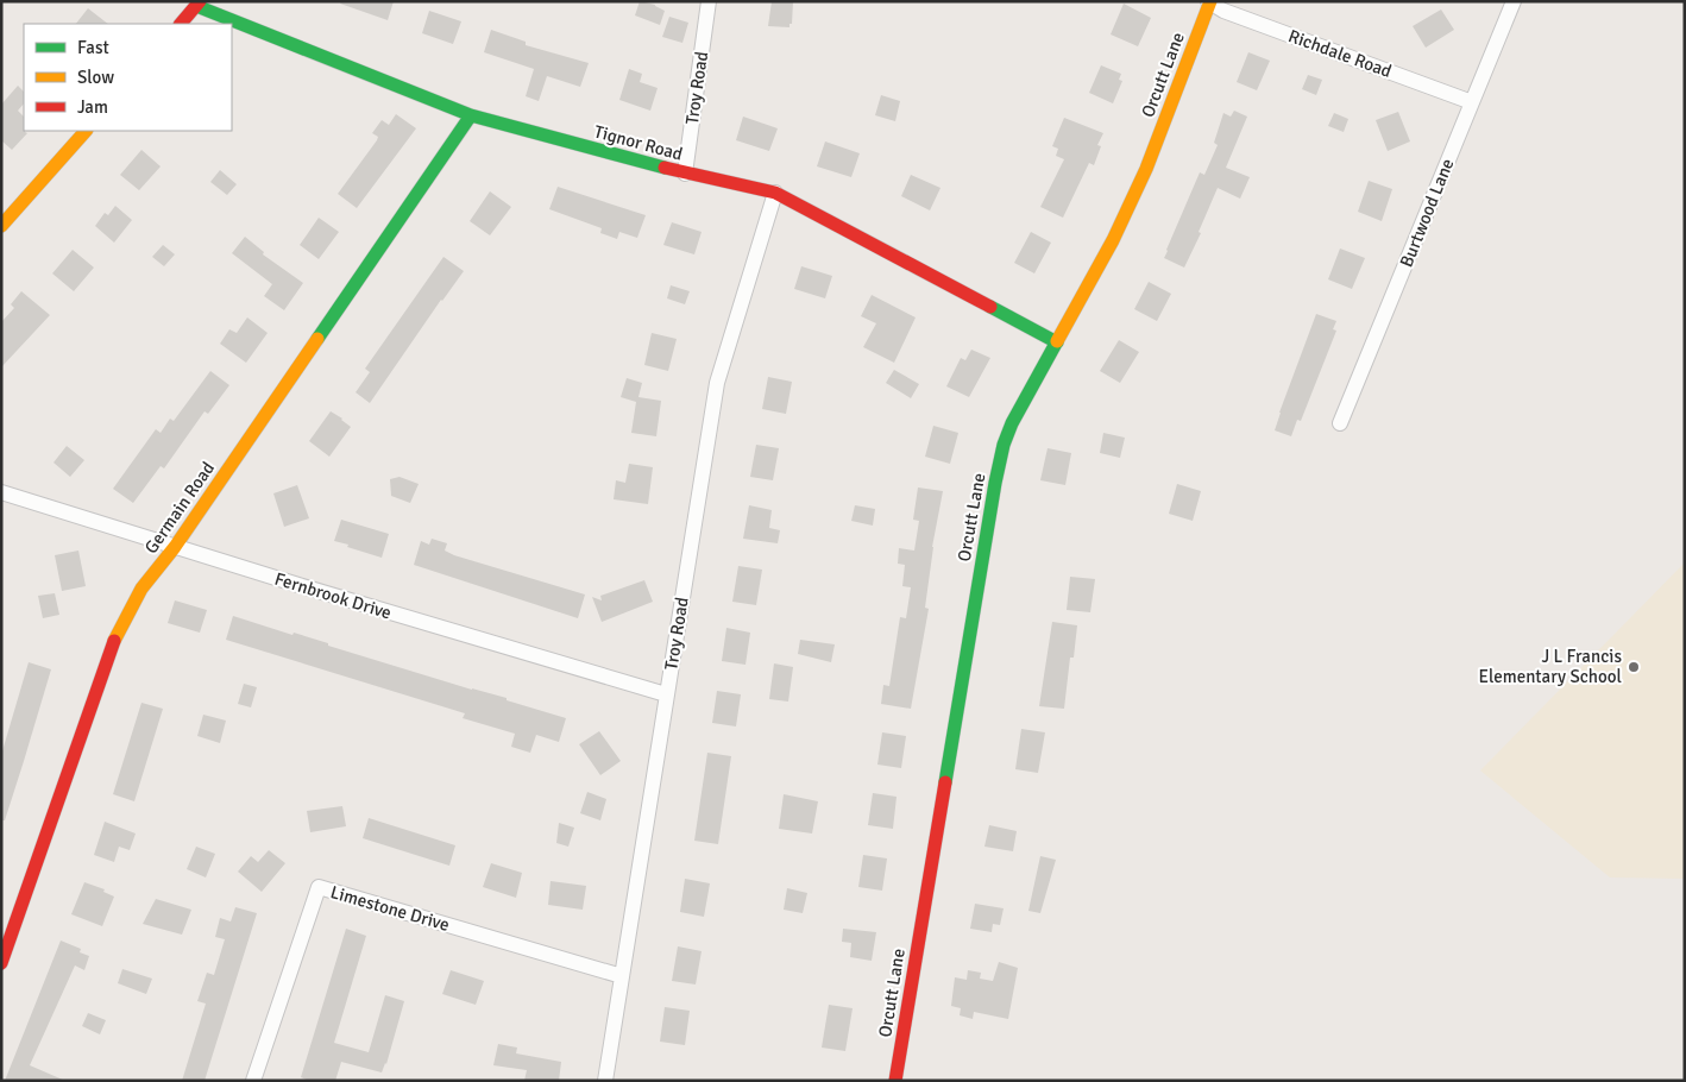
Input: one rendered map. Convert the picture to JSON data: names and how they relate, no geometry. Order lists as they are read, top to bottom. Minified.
{"streets":{"street":["Richdale Road","Orcutt Lane","Troy Road","Tignor Road","Burtwood Lane","Germain Road","Fernbrook Drive","Limestone Drive"]},"crossings":[["Richdale Road","Orcutt Lane"],["Richdale Road","Burtwood Lane"],["Orcutt Lane","Tignor Road"],["Troy Road","Tignor Road"],["Troy Road","Fernbrook Drive"],["Troy Road","Limestone Drive"],["Tignor Road","Germain Road"],["Germain Road","Fernbrook Drive"]],"places":["J L Francis Elementary School"],"legend":["Fast","Slow","Jam"]}
